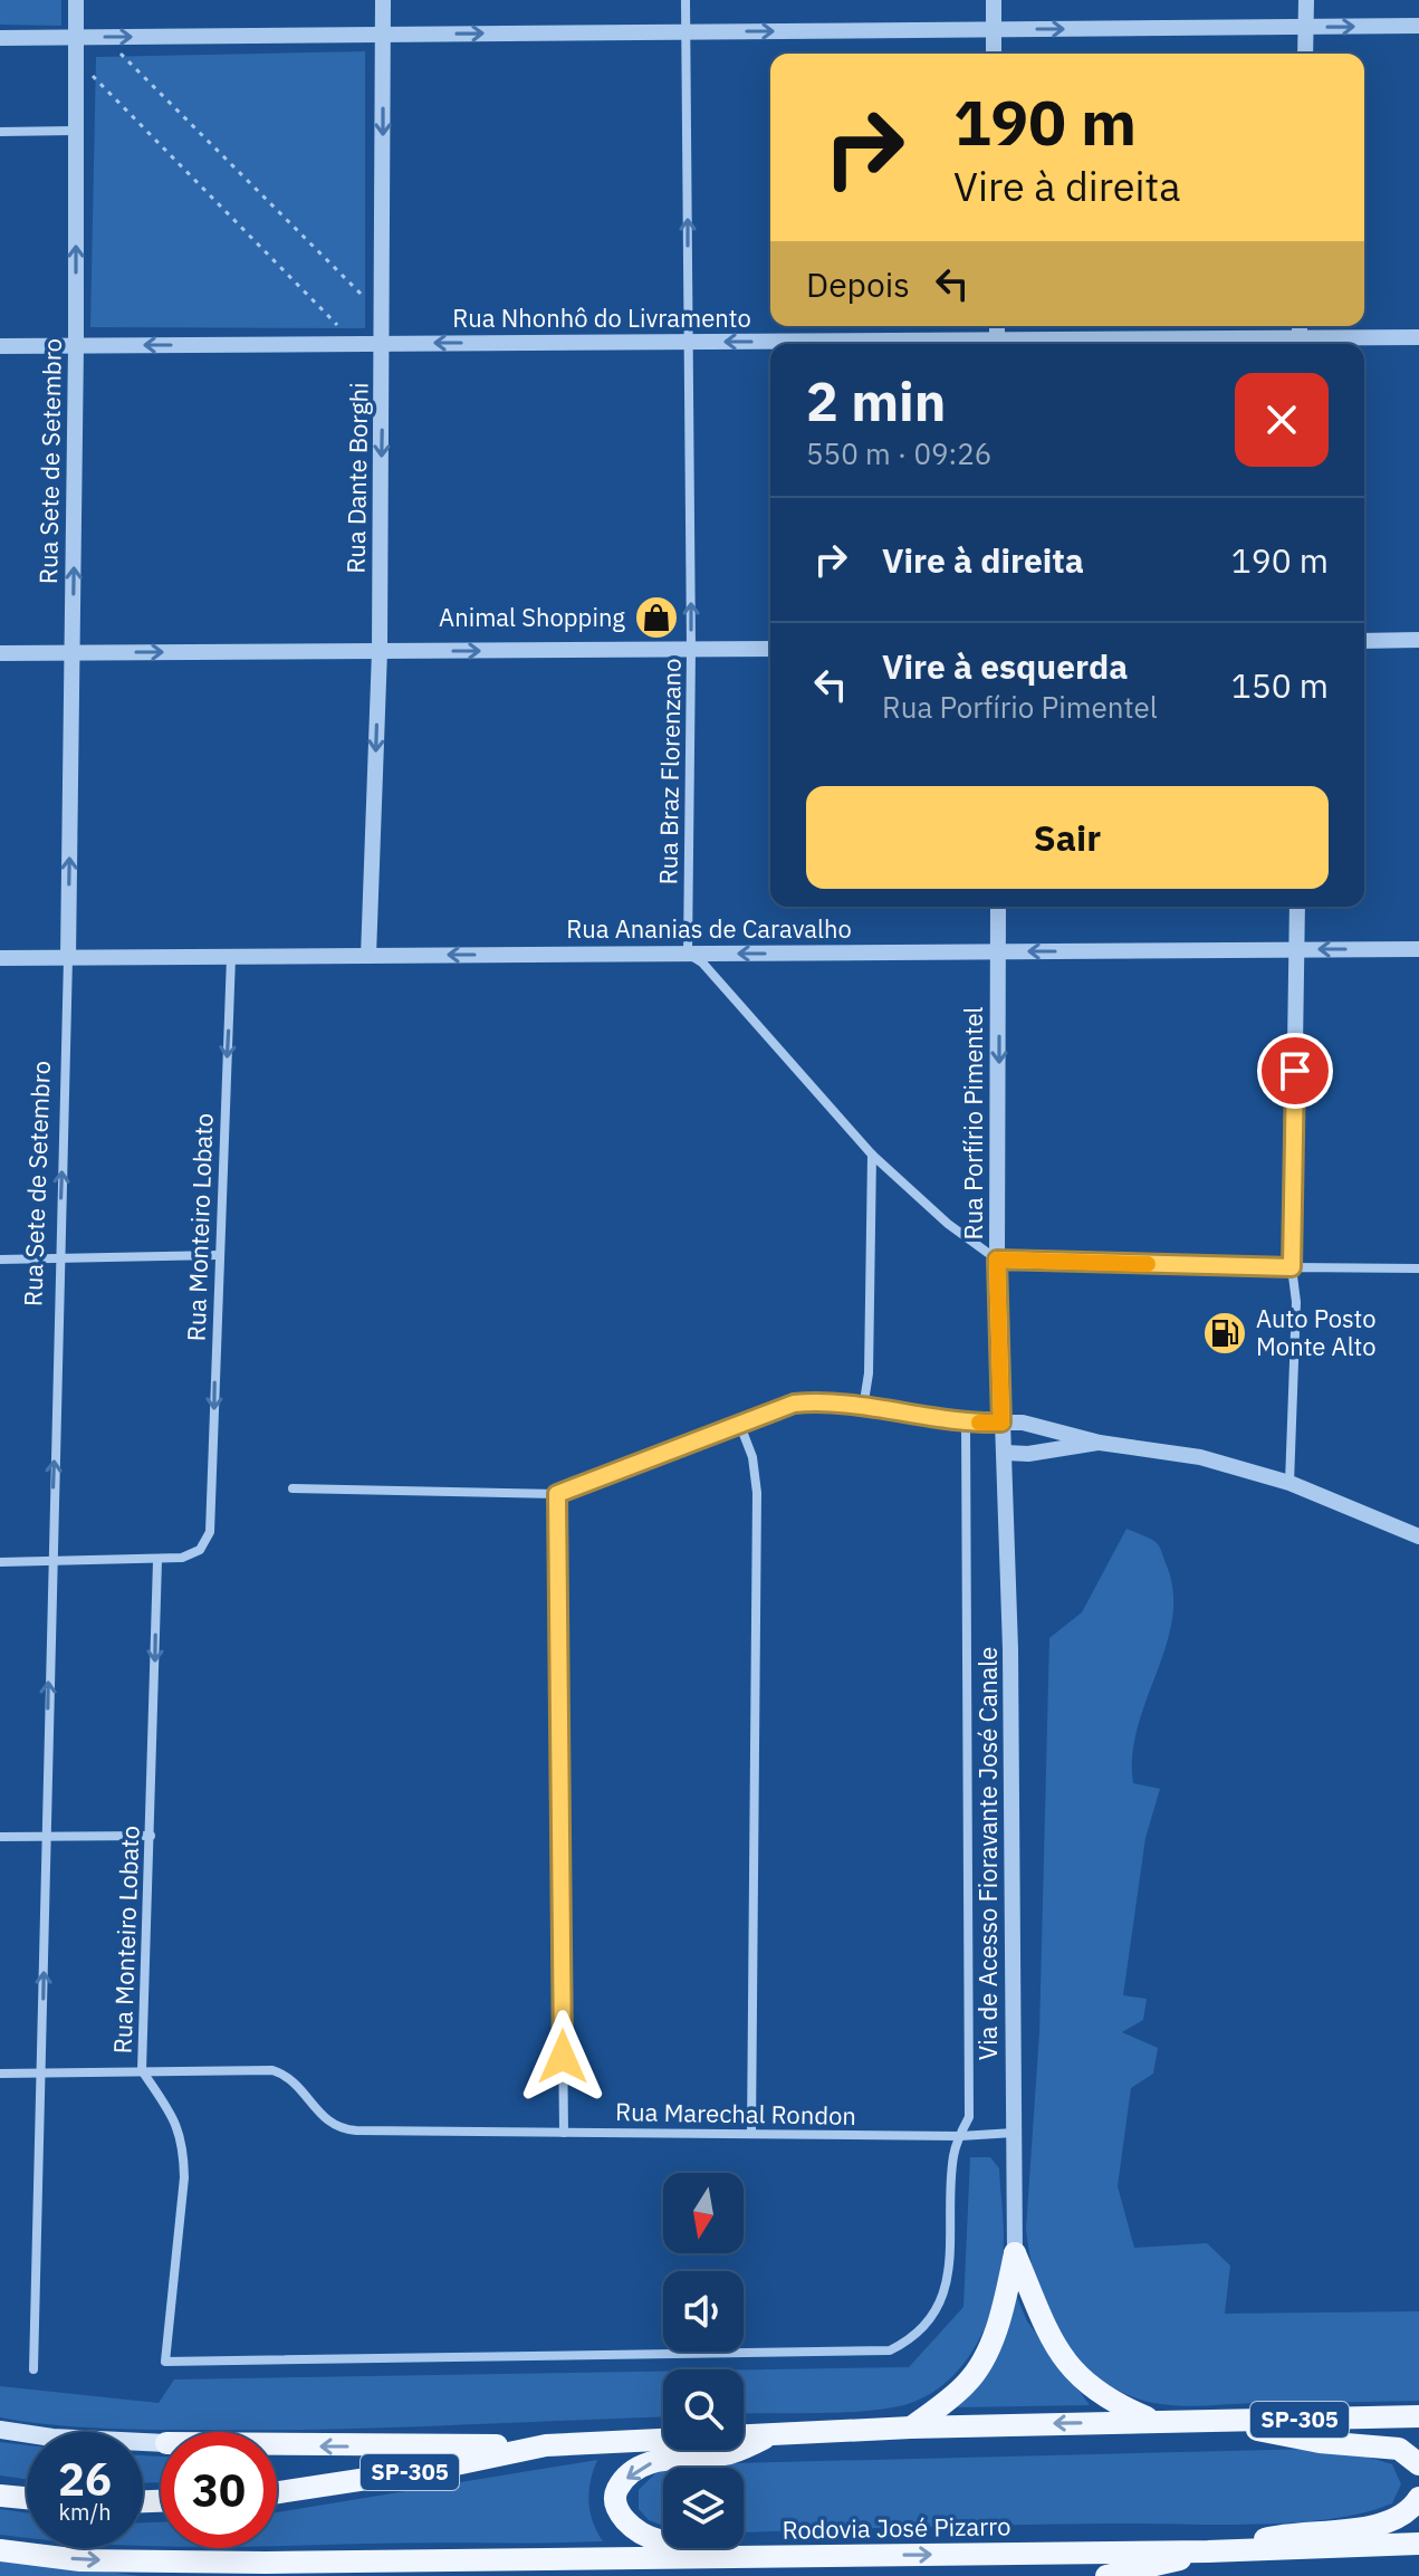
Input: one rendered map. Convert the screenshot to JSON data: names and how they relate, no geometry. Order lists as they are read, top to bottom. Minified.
{"streets":{"main road":["SP-305","Rodovia José Pizarro"],"street":["Rua Nhonhô do Livramento","Rua Sete de Setembro","Rua Dante Borghi","Rua Braz Florenzano","Rua Ananias de Caravalho","Rua Porfírio Pimentel","Rua Monteiro Lobato","Via de Acesso Fioravante José Canale","Rua Marechal Rondon"]},"crossings":[["Rua Nhonhô do Livramento","Rua Sete de Setembro"],["Rua Nhonhô do Livramento","Rua Dante Borghi"],["Rua Nhonhô do Livramento","Rua Braz Florenzano"],["Rua Sete de Setembro","Rua Ananias de Caravalho"],["Rua Sete de Setembro","Rua Marechal Rondon"],["Rua Dante Borghi","Rua Ananias de Caravalho"],["Rua Braz Florenzano","Rua Ananias de Caravalho"],["Rua Ananias de Caravalho","Rua Porfírio Pimentel"],["Rua Ananias de Caravalho","Rua Monteiro Lobato"],["Rua Porfírio Pimentel","Via de Acesso Fioravante José Canale"],["Rua Monteiro Lobato","Rua Marechal Rondon"],["Via de Acesso Fioravante José Canale","Rua Marechal Rondon"]],"one_way":["Rua Nhonhô do Livramento","Rua Sete de Setembro","Rua Dante Borghi","Rua Braz Florenzano","Rua Ananias de Caravalho","Rua Monteiro Lobato"],"places":{"shop":["Animal Shopping"],"fuel station":["Auto Posto Monte Alto"]},"north":"bottom","page":{"turn":["190 m","Vire à direita"],"then":"Depois","heading":["2 min","550 m · 09:26"],"list":[{"name":"Vire à direita","value":"190 m"},{"name":"Vire à esquerda","note":"Rua Porfírio Pimentel","value":"150 m"}],"buttons":"Sair","speed":"26 km/h","limit":"30"}}
